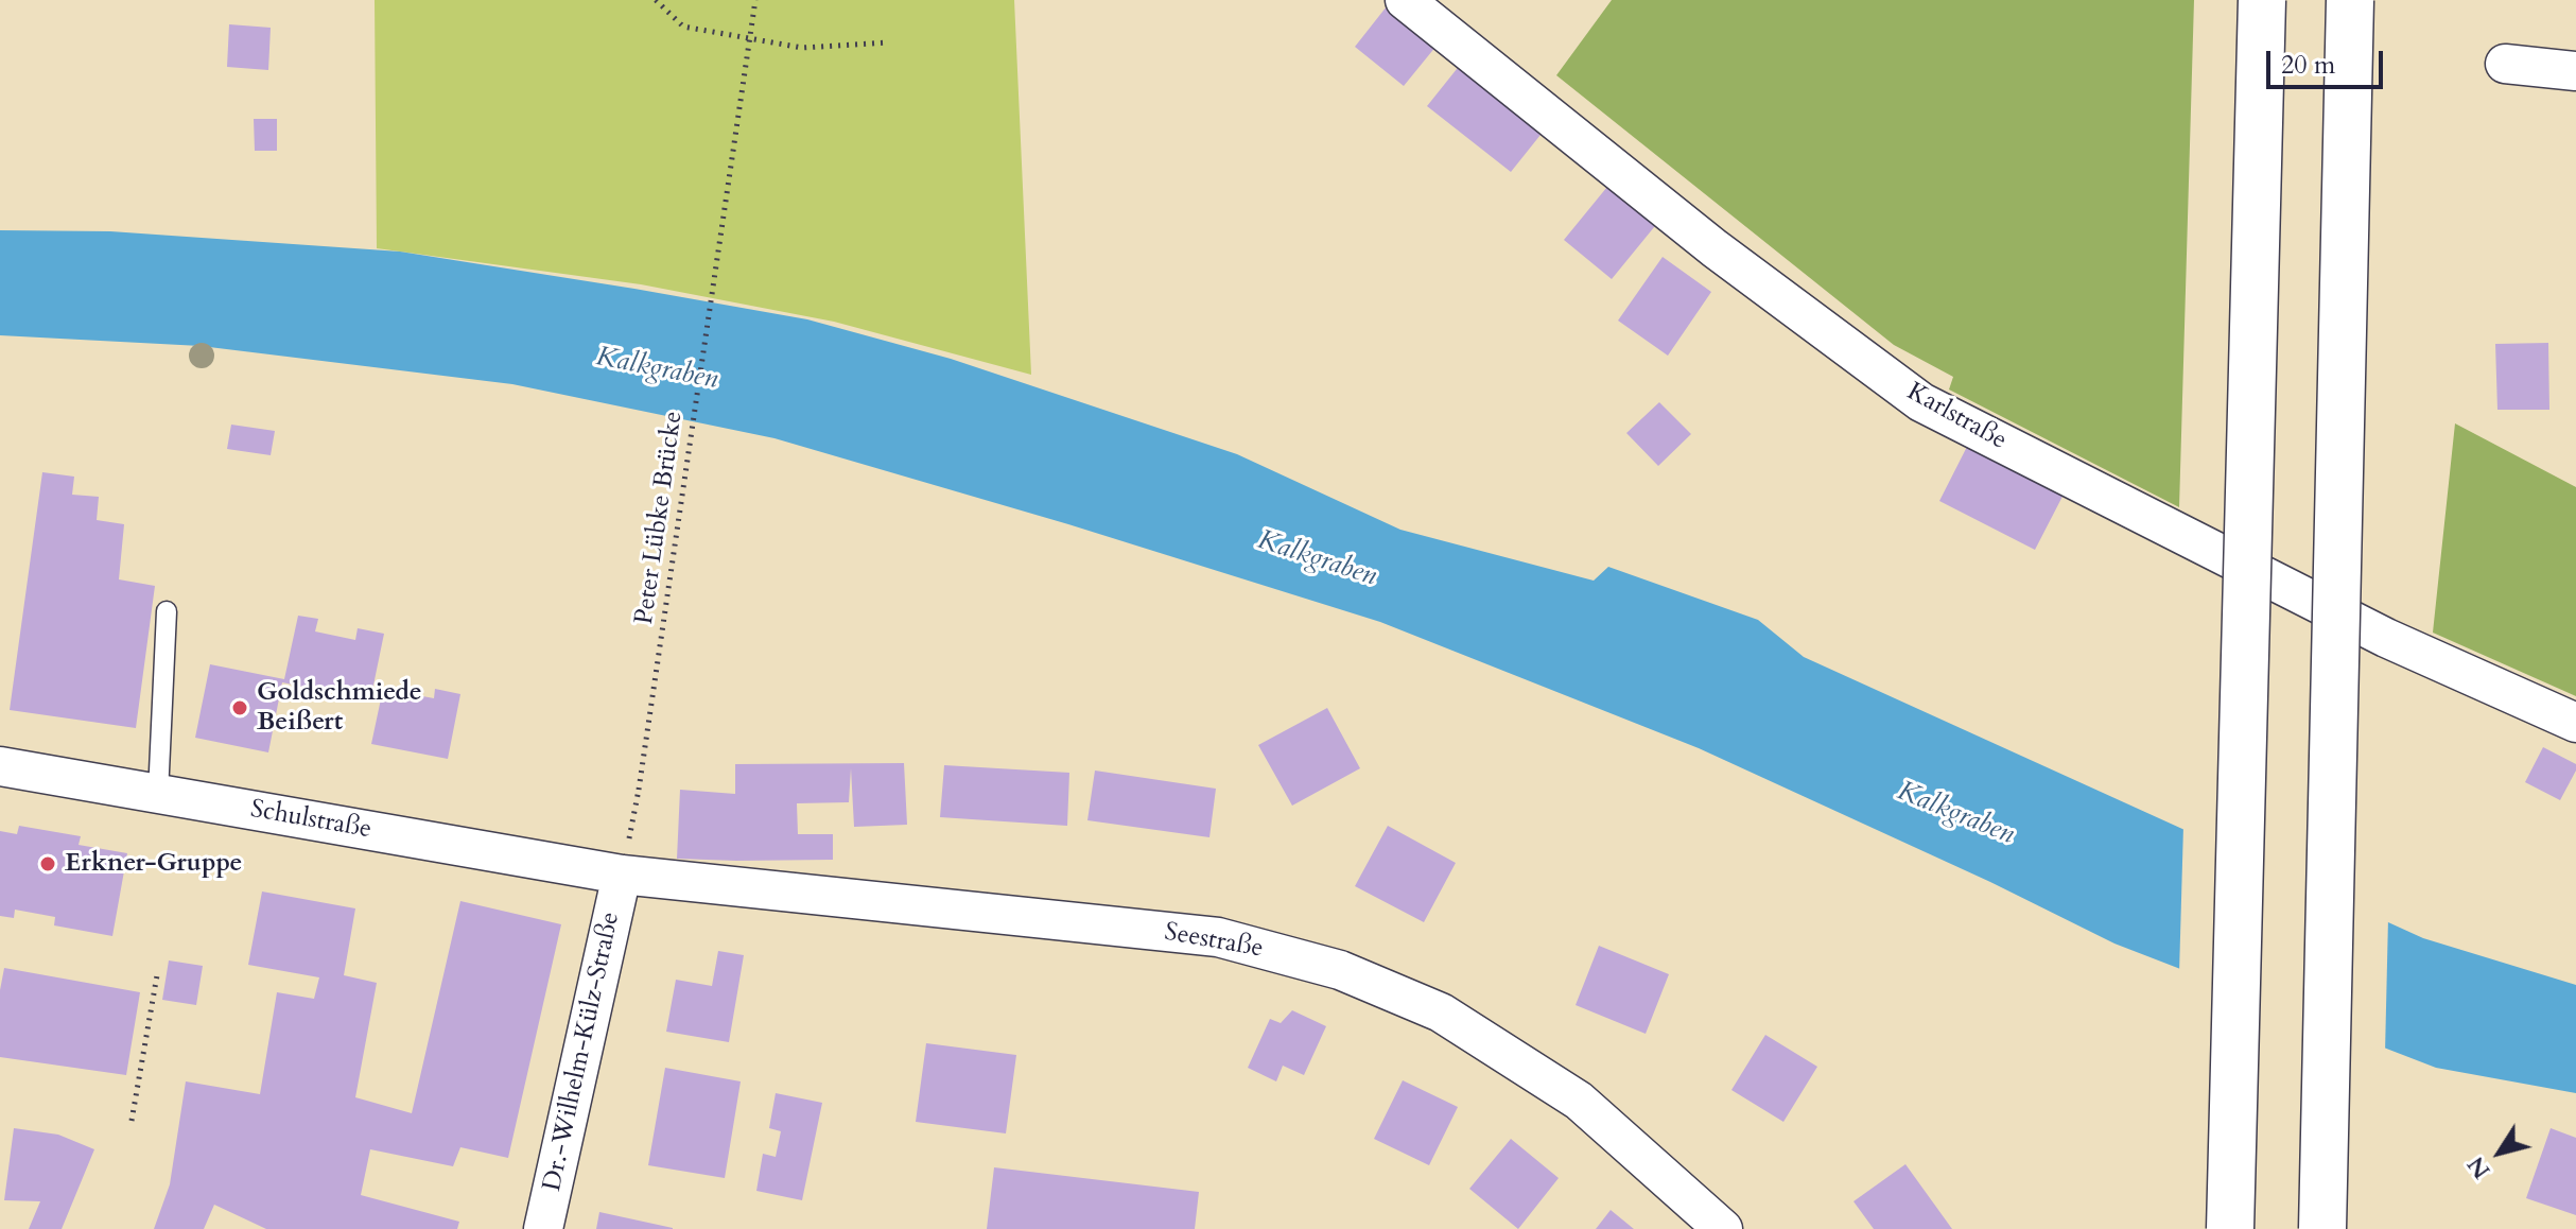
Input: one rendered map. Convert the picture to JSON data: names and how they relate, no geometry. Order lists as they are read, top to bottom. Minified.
{"streets":{"street":["Karlstraße","Schulstraße","Seestraße","Dr.-Wilhelm-Külz-Straße"],"path":["Peter Lübke Brücke"]},"crossings":[["Peter Lübke Brücke","Schulstraße"],["Peter Lübke Brücke","Seestraße"],["Peter Lübke Brücke","Dr.-Wilhelm-Külz-Straße"],["Schulstraße","Seestraße"],["Schulstraße","Dr.-Wilhelm-Külz-Straße"],["Seestraße","Dr.-Wilhelm-Külz-Straße"]],"water":["Kalkgraben"],"places":["Goldschmiede Beißert","Erkner-Gruppe"],"scale_bar":"20 m","north":"bottom left"}
